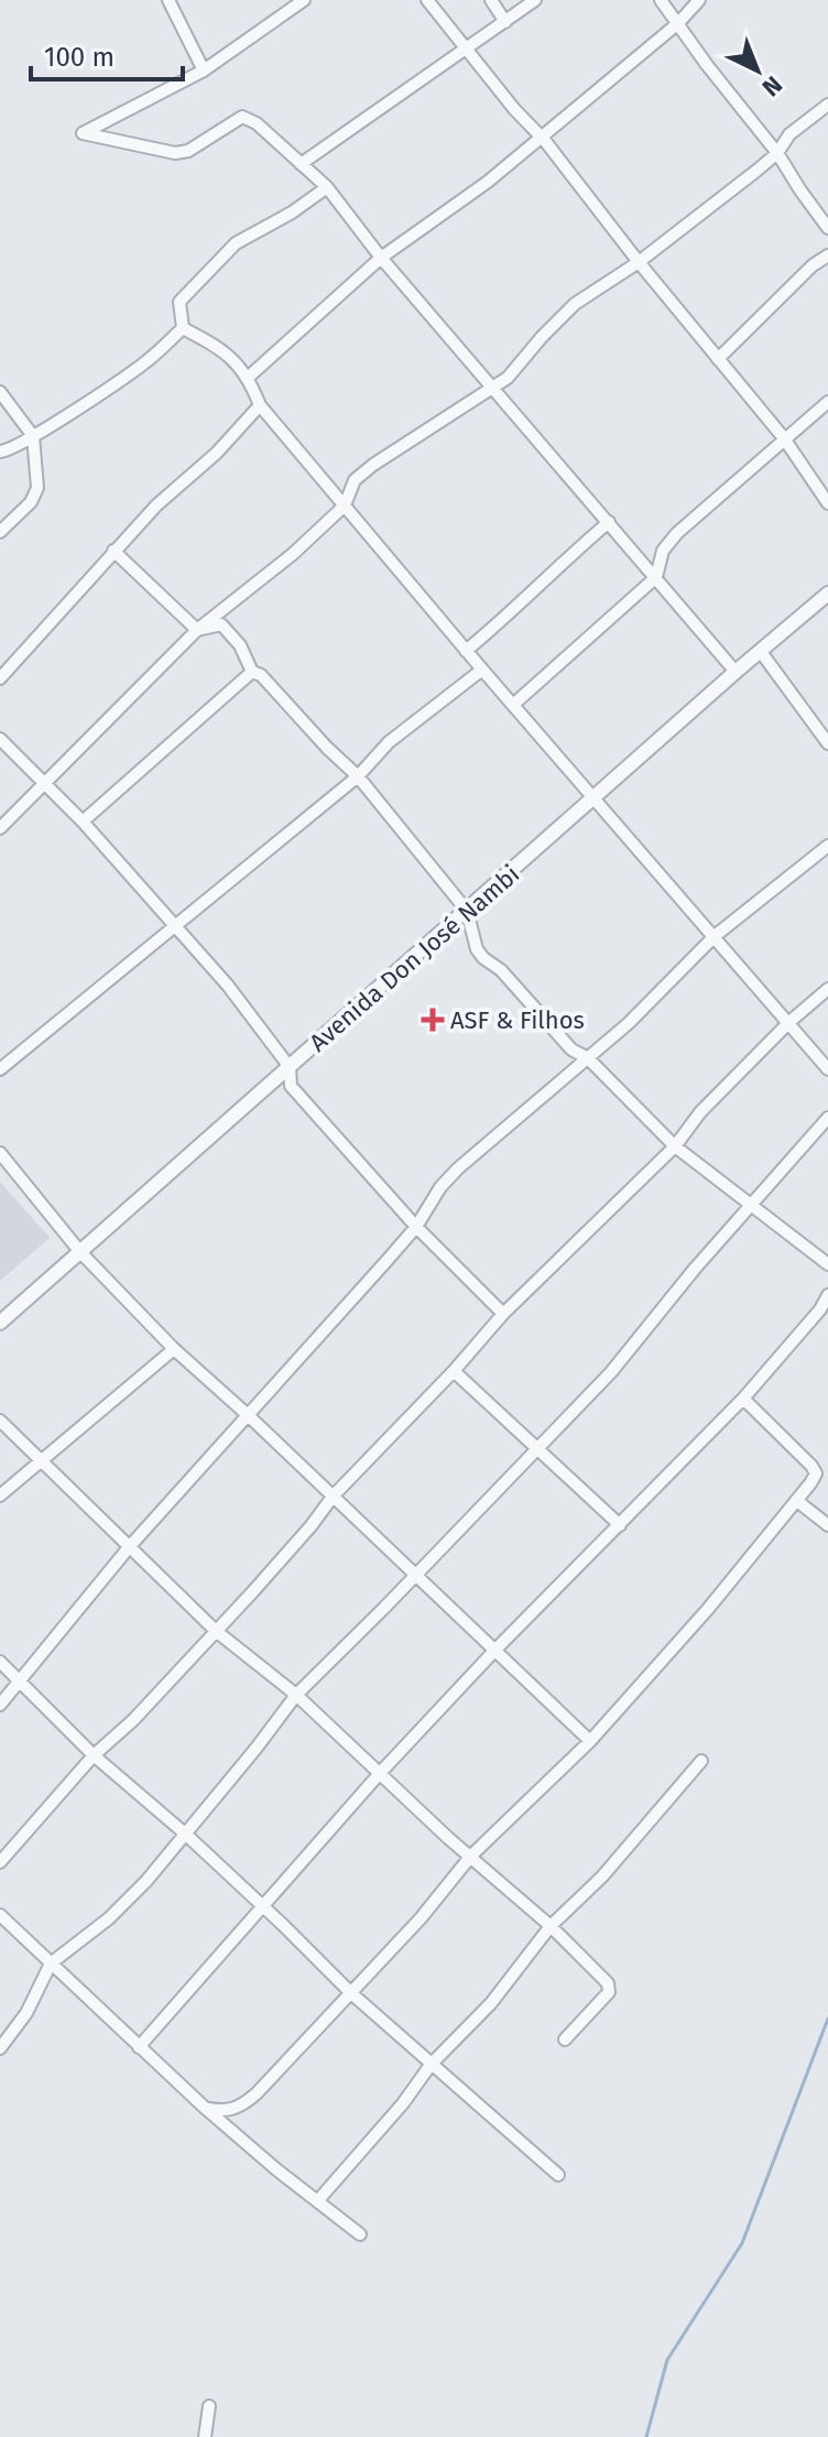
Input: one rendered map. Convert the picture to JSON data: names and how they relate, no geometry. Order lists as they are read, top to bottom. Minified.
{"streets":{"street":["Avenida Don José Nambi"]},"places":{"health":["ASF & Filhos"]},"scale_bar":"100 m","north":"bottom right"}
